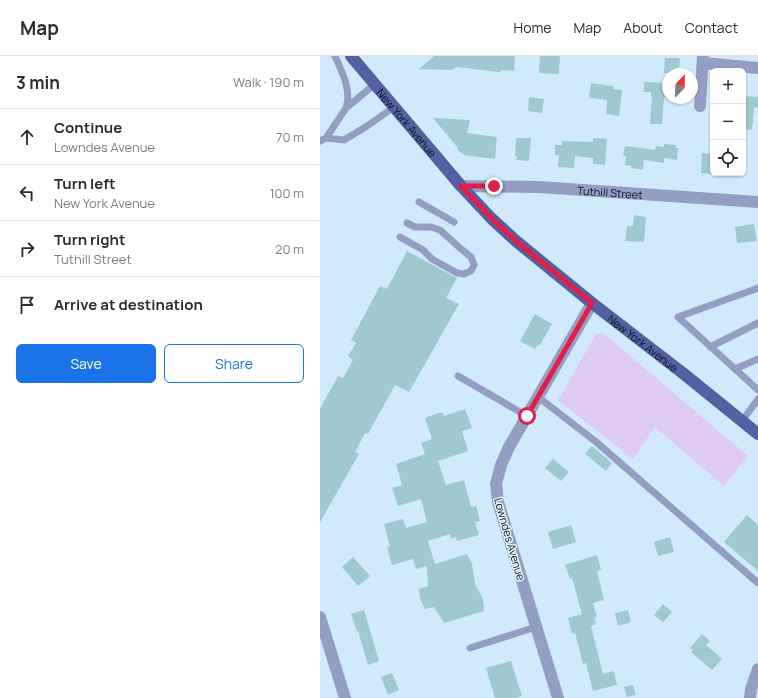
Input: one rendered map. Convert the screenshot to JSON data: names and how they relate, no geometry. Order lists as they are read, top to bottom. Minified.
{"streets":{"main road":["New York Avenue"],"street":["Tuthill Street","Lowndes Avenue"]},"crossings":[["New York Avenue","Tuthill Street"],["New York Avenue","Lowndes Avenue"]],"north":"top right","page":{"header":"Map","nav":["Home","Map","About","Contact"],"heading":["3 min","Walk · 190 m"],"map_buttons":["+","−"],"list":[["Continue","Lowndes Avenue","70 m"],["Turn left","New York Avenue","100 m"],["Turn right","Tuthill Street","20 m"],"Arrive at destination"],"buttons":["Save","Share"]}}
